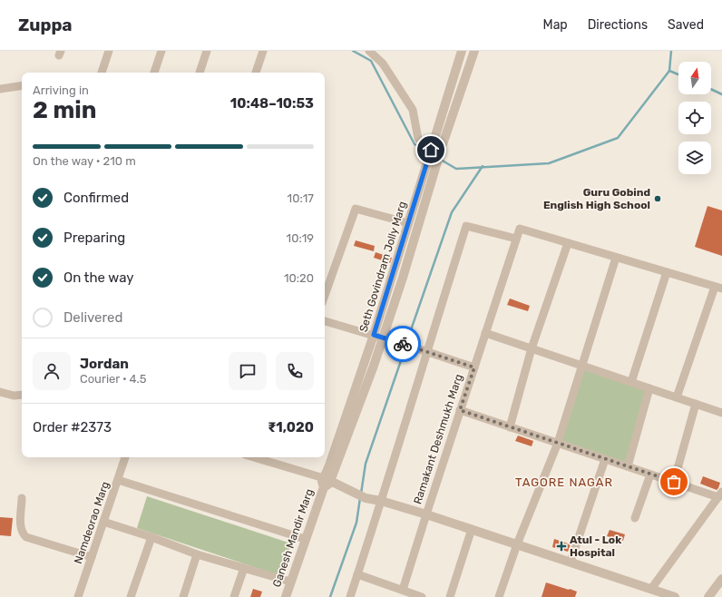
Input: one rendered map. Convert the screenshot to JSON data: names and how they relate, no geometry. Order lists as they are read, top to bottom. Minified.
{"streets":{"street":["Seth Govindram Jolly Marg","Ramakant Deshmukh Marg","Namdeorao Marg","Ganesh Mandir Marg"]},"crossings":[["Seth Govindram Jolly Marg","Ganesh Mandir Marg"]],"districts":["TAGORE NAGAR"],"places":{"other":["Guru Gobind English High School"],"health":["Atul - Lok Hospital"]},"north":"top","page":{"header":"Zuppa","nav":["Map","Directions","Saved"],"heading":["2 min","Arriving in","10:48–10:53"],"panel":["Jordan","Courier · 4.5","Order #2373","₹1,020"],"bar":"On the way · 210 m","list":[["Confirmed","10:17"],["Preparing","10:19"],["On the way","10:20"],"Delivered"]}}
